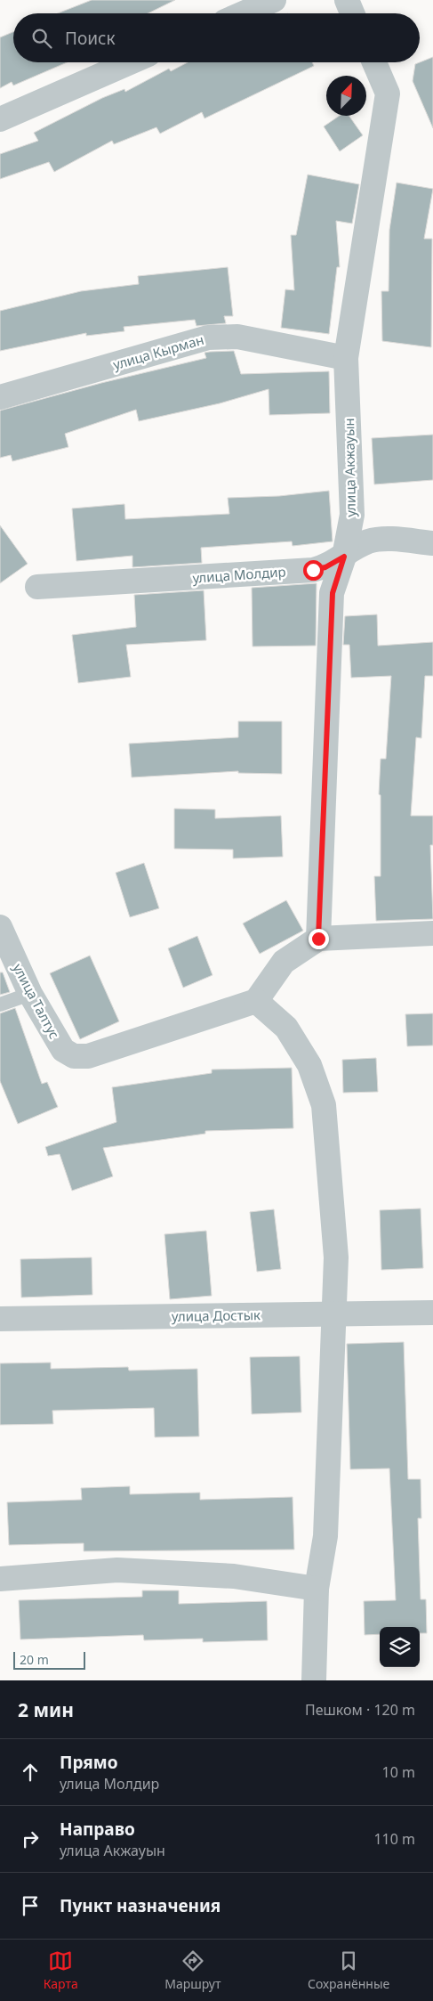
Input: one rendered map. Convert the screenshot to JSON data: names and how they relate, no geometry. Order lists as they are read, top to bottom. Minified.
{"streets":{"street":["улица Кырман","улица Акжауын","улица Молдир","улица Талтус","улица Достык"]},"crossings":[["улица Кырман","улица Акжауын"],["улица Акжауын","улица Молдир"]],"scale_bar":"20 m","north":"top right","page":{"search":"Поиск","scale":"20 m","heading":["2 мин","Пешком · 120 m"],"list":[["Прямо","улица Молдир","10 m"],["Направо","улица Акжауын","110 m"],"Пункт назначения"],"nav":["Карта","Маршрут","Сохранённые"]}}
